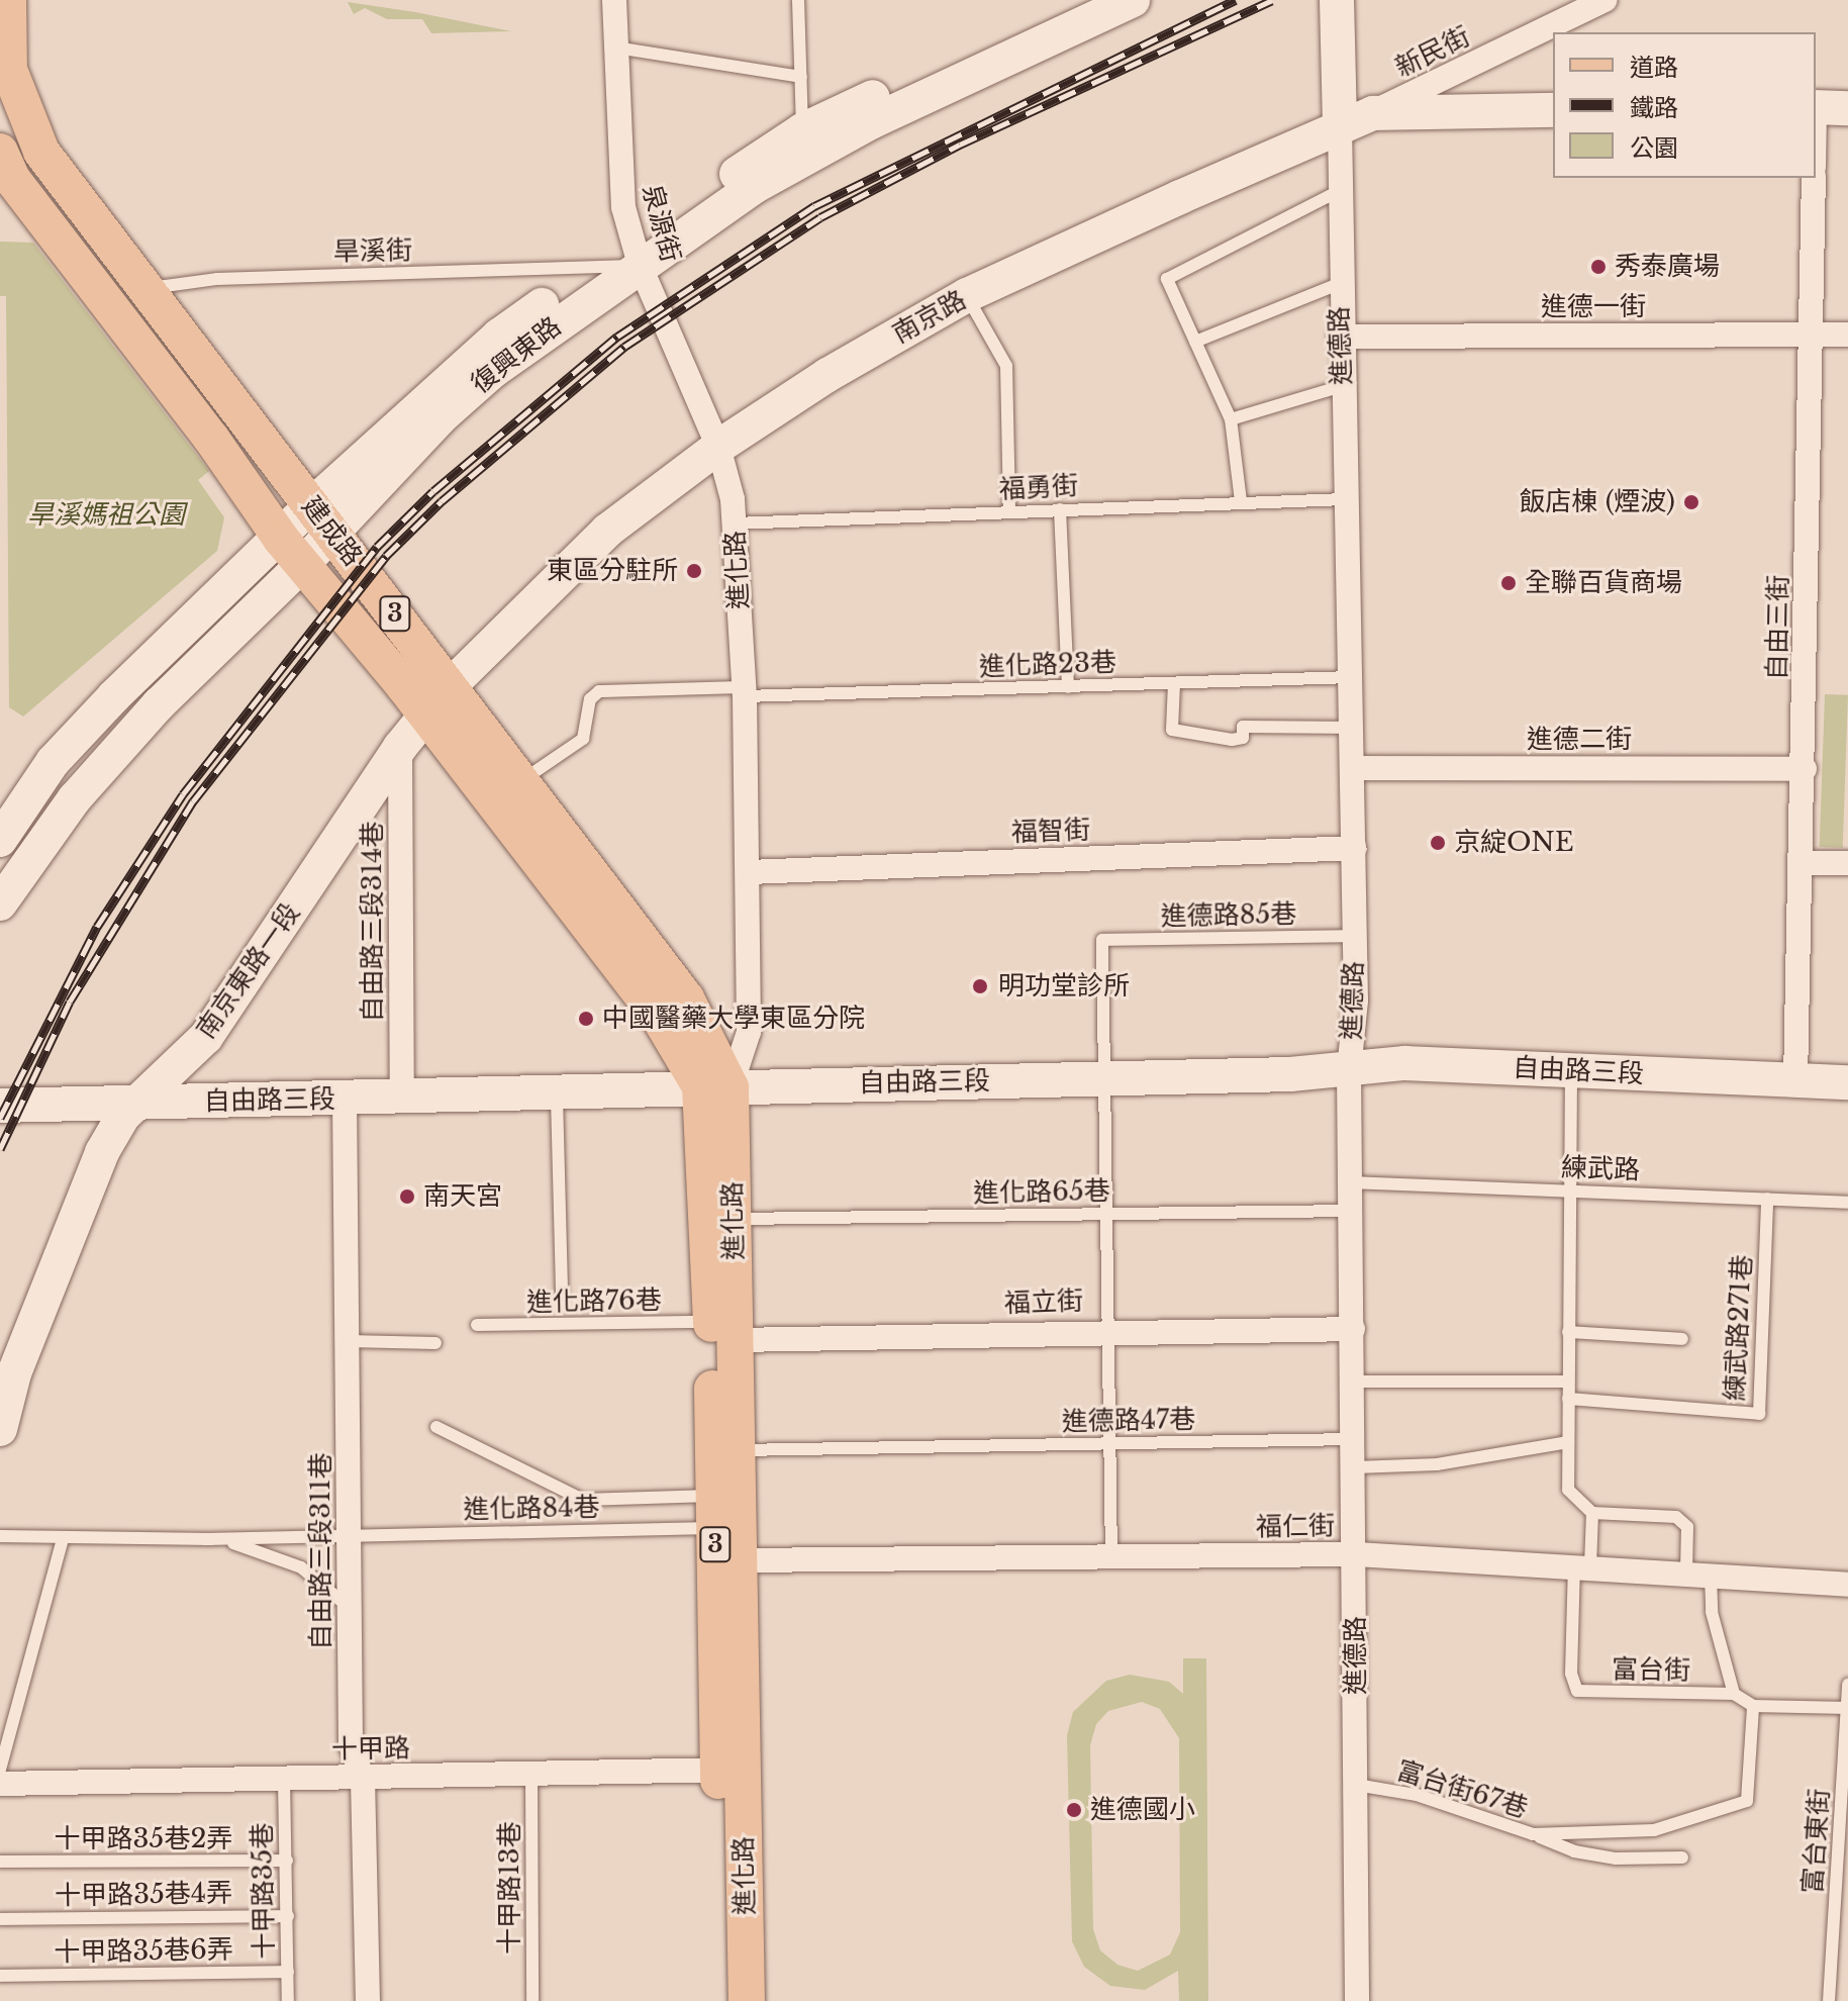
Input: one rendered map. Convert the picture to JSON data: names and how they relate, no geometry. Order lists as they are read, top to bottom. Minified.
{"streets":{"main road":["建成路","進化路","3"],"street":["新民街","泉源街","進德一街","南京路","進德路","復興東路","自由三街","進德二街","福智街","自由路三段314巷","南京東路一段","自由路三段","福立街","福仁街","自由路三段311巷","十甲路"],"lane":["旱溪街","福勇街","進化路23巷","進德路85巷","練武路","進化路65巷","進化路76巷","練武路271巷","進德路47巷","進化路84巷","富台街","富台街67巷","十甲路35巷2弄","富台東街","十甲路13巷","十甲路35巷","十甲路35巷4弄","十甲路35巷6弄"]},"crossings":[["新民街","南京路"],["泉源街","南京路"],["泉源街","復興東路"],["泉源街","進化路"],["旱溪街","復興東路"],["旱溪街","建成路"],["進德一街","進德路"],["進德一街","自由三街"],["南京路","進德路"],["南京路","建成路"],["南京路","進化路"],["南京路","自由路三段314巷"],["南京路","南京東路一段"],["進德路","福勇街"],["進德路","進化路23巷"],["進德路","進德二街"],["進德路","福智街"],["進德路","進德路85巷"],["進德路","自由路三段"],["進德路","練武路"],["進德路","進化路65巷"],["進德路","福立街"],["進德路","進德路47巷"],["進德路","福仁街"],["進德路","富台街67巷"],["復興東路","建成路"],["福勇街","進化路"],["建成路","進化路"],["建成路","進化路23巷"],["建成路","自由路三段314巷"],["建成路","南京東路一段"],["建成路","自由路三段"],["進化路","進化路23巷"],["進化路","福智街"],["進化路","自由路三段"],["進化路","進化路65巷"],["進化路","進化路76巷"],["進化路","福立街"],["進化路","進德路47巷"],["進化路","進化路84巷"],["進化路","福仁街"],["進化路","十甲路"],["自由三街","進德二街"],["自由三街","自由路三段"],["進德路85巷","自由路三段"],["自由路三段314巷","南京東路一段"],["自由路三段314巷","自由路三段"],["南京東路一段","自由路三段"],["自由路三段","自由路三段311巷"],["練武路","練武路271巷"],["進化路76巷","福立街"],["進化路84巷","自由路三段311巷"],["福仁街","富台街"],["自由路三段311巷","十甲路"],["十甲路","十甲路13巷"],["十甲路","十甲路35巷"],["十甲路35巷2弄","十甲路35巷"],["十甲路35巷","十甲路35巷4弄"],["十甲路35巷","十甲路35巷6弄"]],"parks":["旱溪媽祖公園"],"places":["秀泰廣場","飯店棟 (煙波)","東區分駐所","全聯百貨商場","京綻ONE","明功堂診所","中國醫藥大學東區分院","南天宮","進德國小"],"legend":["道路","鐵路","公園"]}
